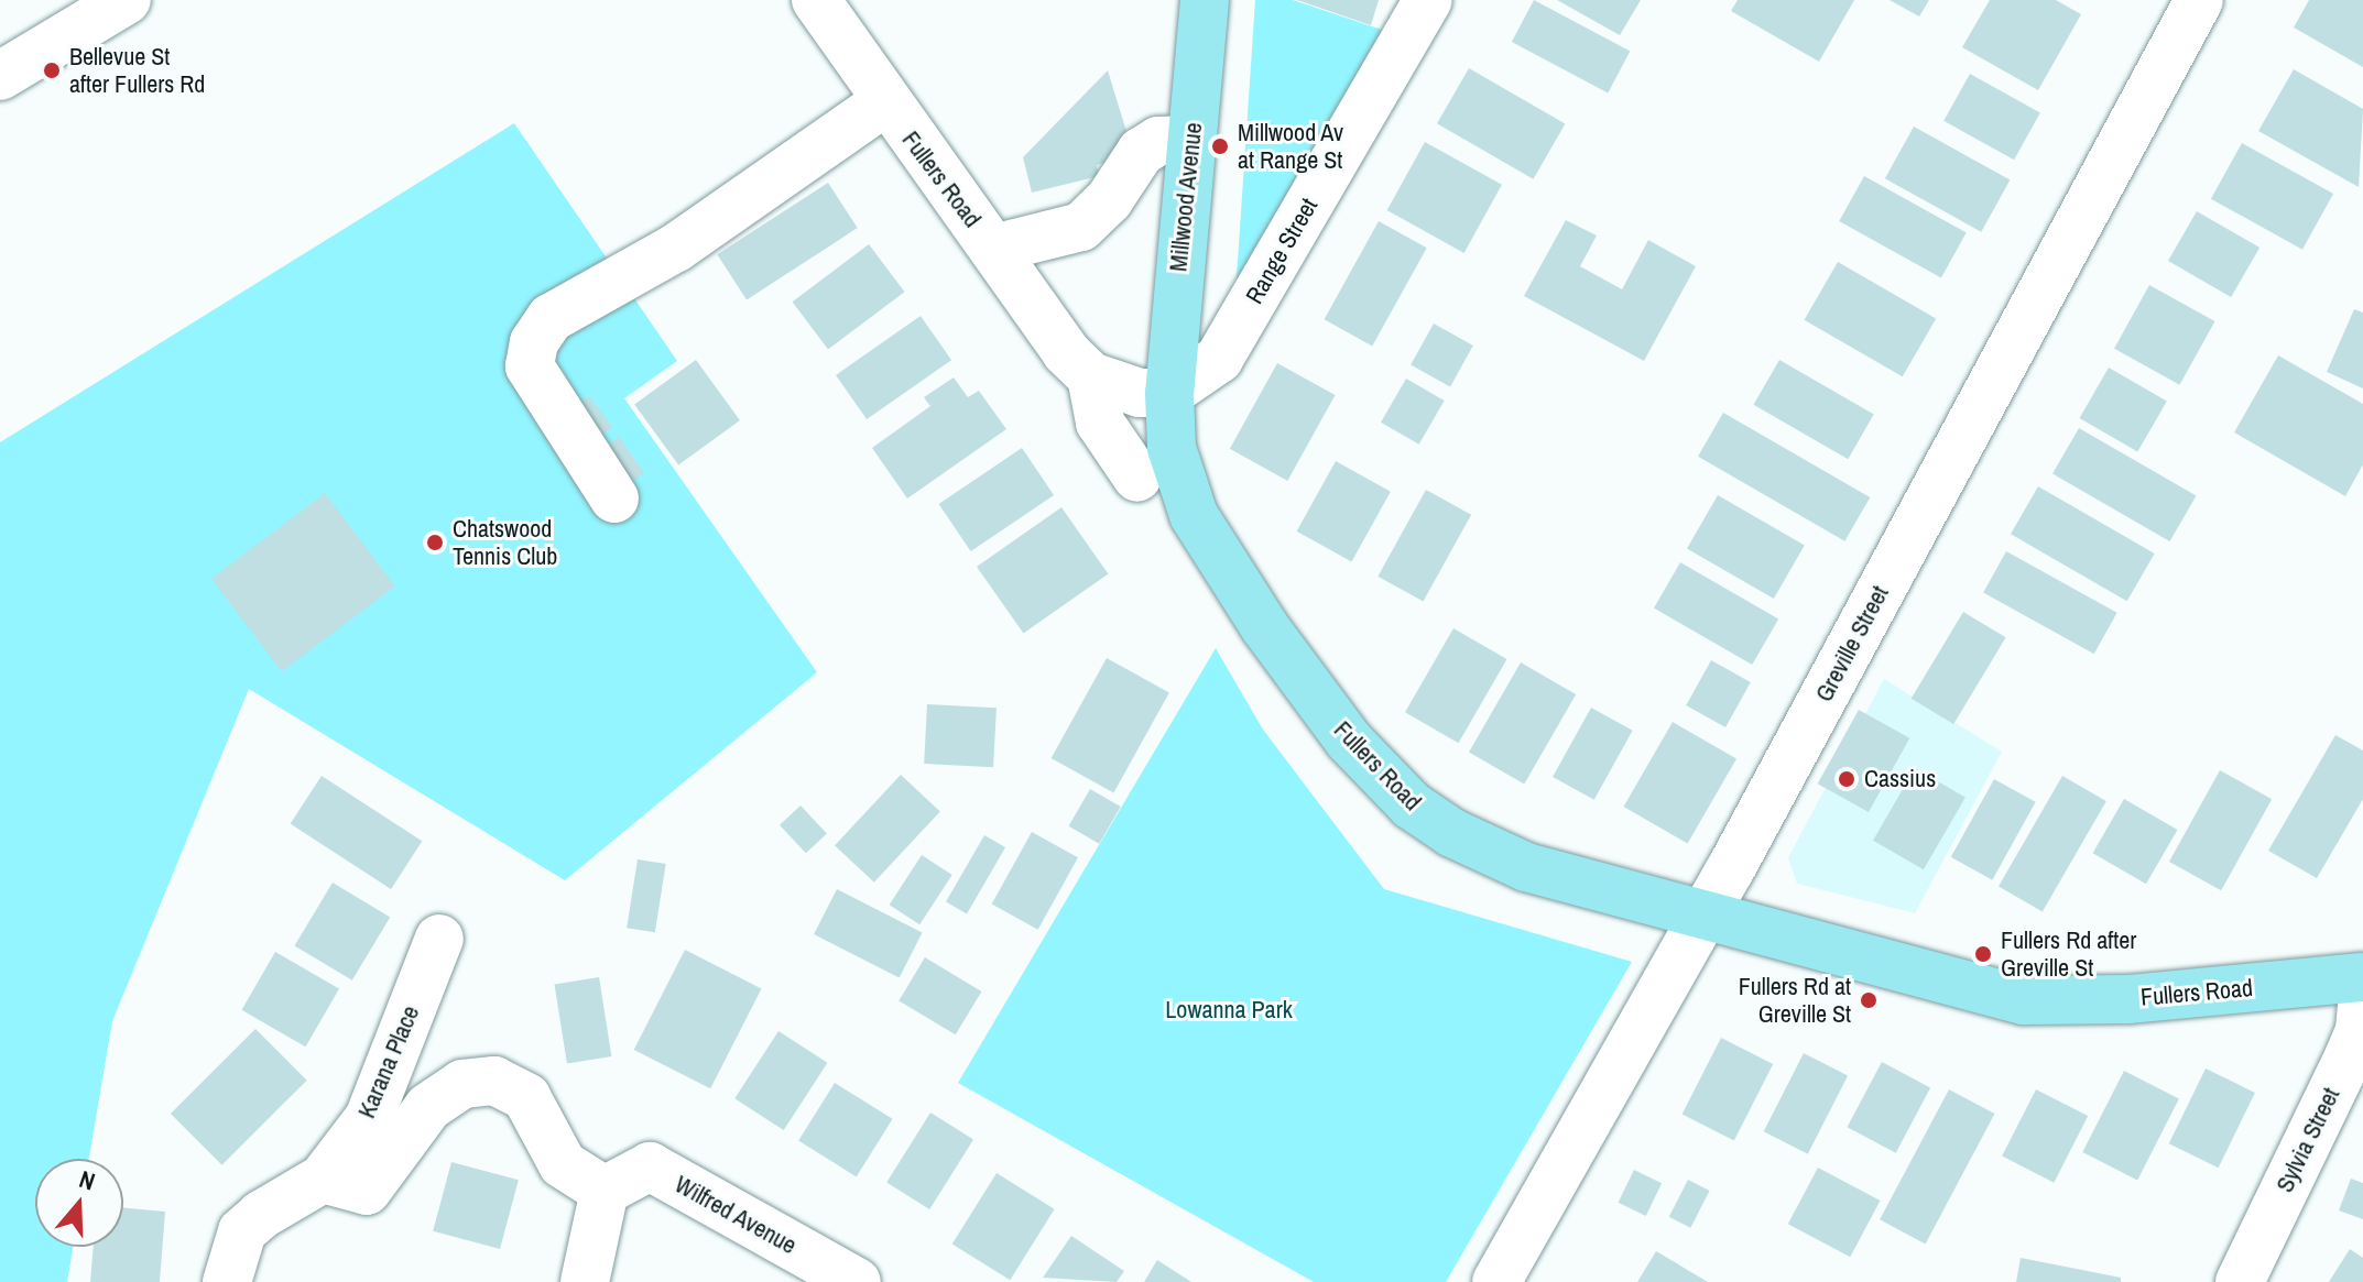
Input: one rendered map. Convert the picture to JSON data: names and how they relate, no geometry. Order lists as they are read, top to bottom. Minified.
{"streets":{"main road":["Fullers Road","Millwood Avenue"],"street":["Range Street","Greville Street","Karana Place","Sylvia Street","Wilfred Avenue"]},"crossings":[["Fullers Road","Millwood Avenue"],["Fullers Road","Range Street"],["Fullers Road","Greville Street"],["Millwood Avenue","Range Street"],["Karana Place","Wilfred Avenue"]],"parks":["Lowanna Park"],"places":["Bellevue St after Fullers Rd","Millwood Av at Range St","Chatswood Tennis Club","Cassius","Fullers Rd after Greville St","Fullers Rd at Greville St"],"north":"top"}
